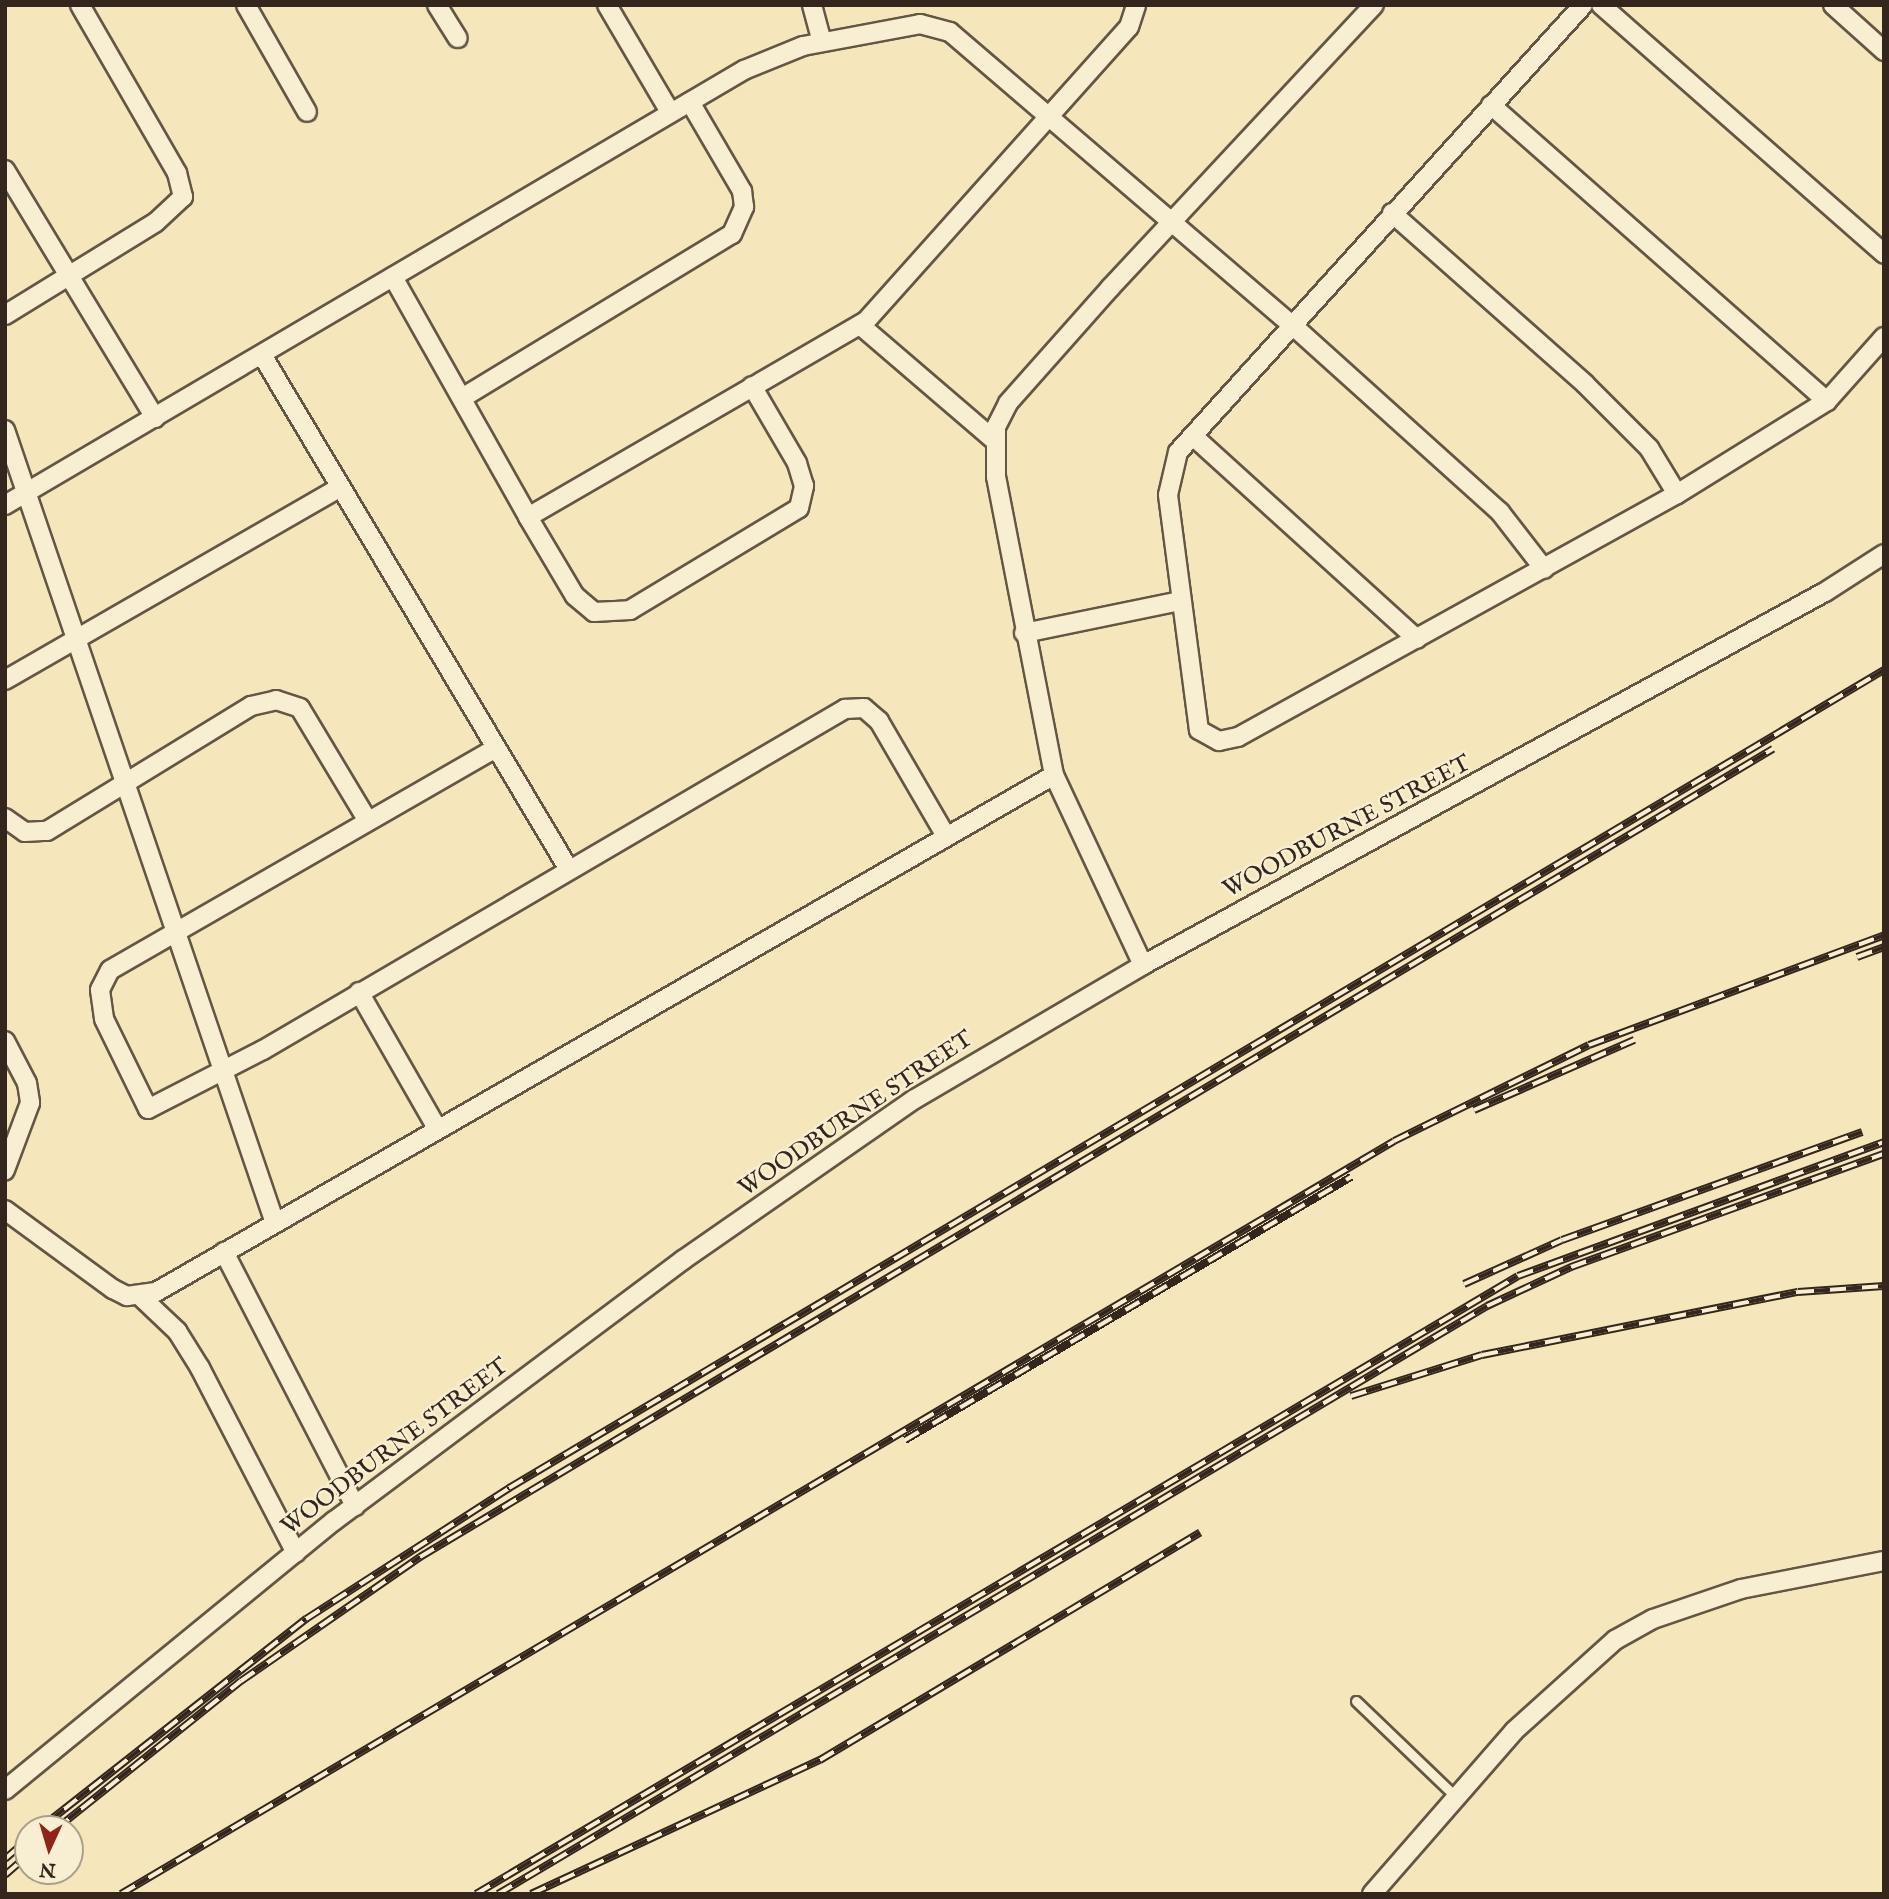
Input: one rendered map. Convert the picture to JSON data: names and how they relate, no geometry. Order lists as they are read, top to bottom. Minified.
{"streets":{"street":["WOODBURNE STREET"]},"north":"bottom"}
